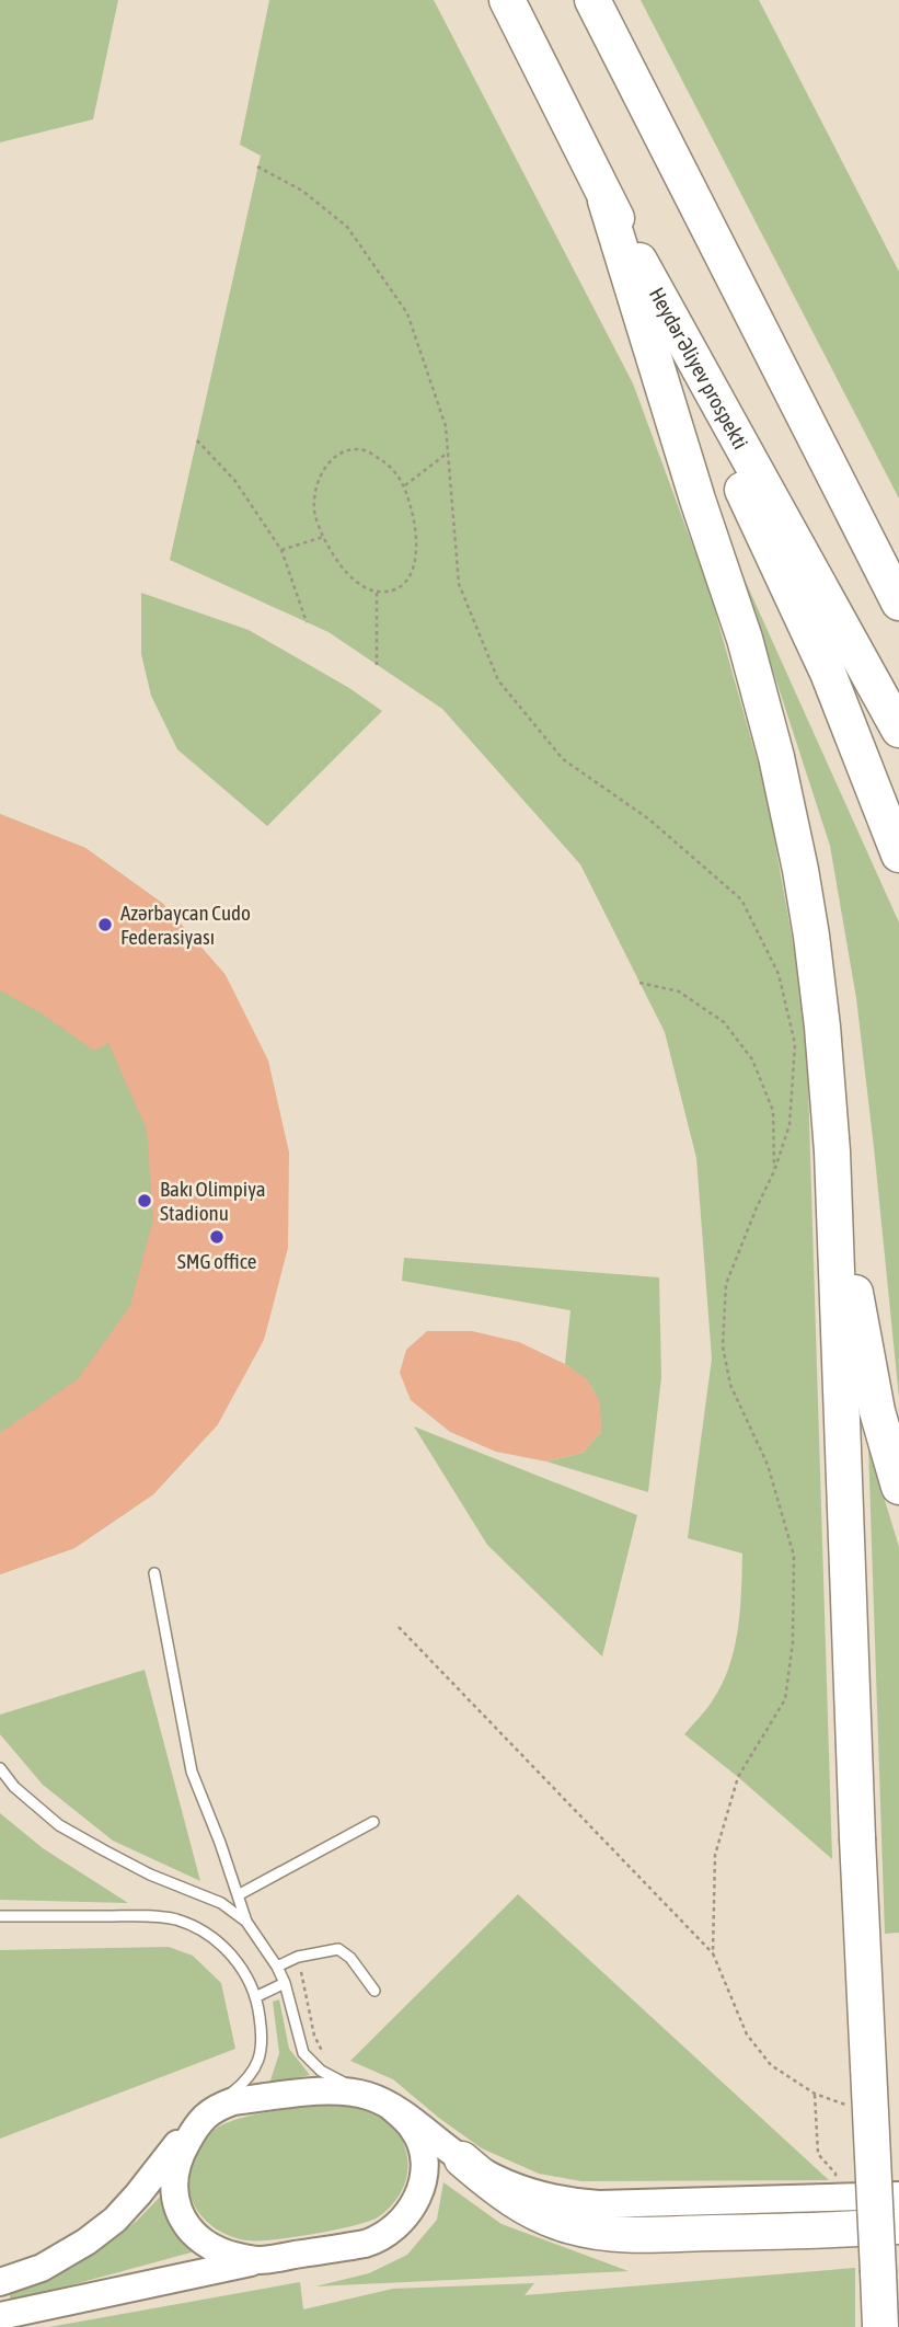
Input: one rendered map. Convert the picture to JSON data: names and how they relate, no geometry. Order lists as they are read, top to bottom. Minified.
{"streets":{"highway":["Heydər Əliyev prospekti"]},"places":["Azərbaycan Cudo Federasiyası","Bakı Olimpiya Stadionu","SMG office"]}
